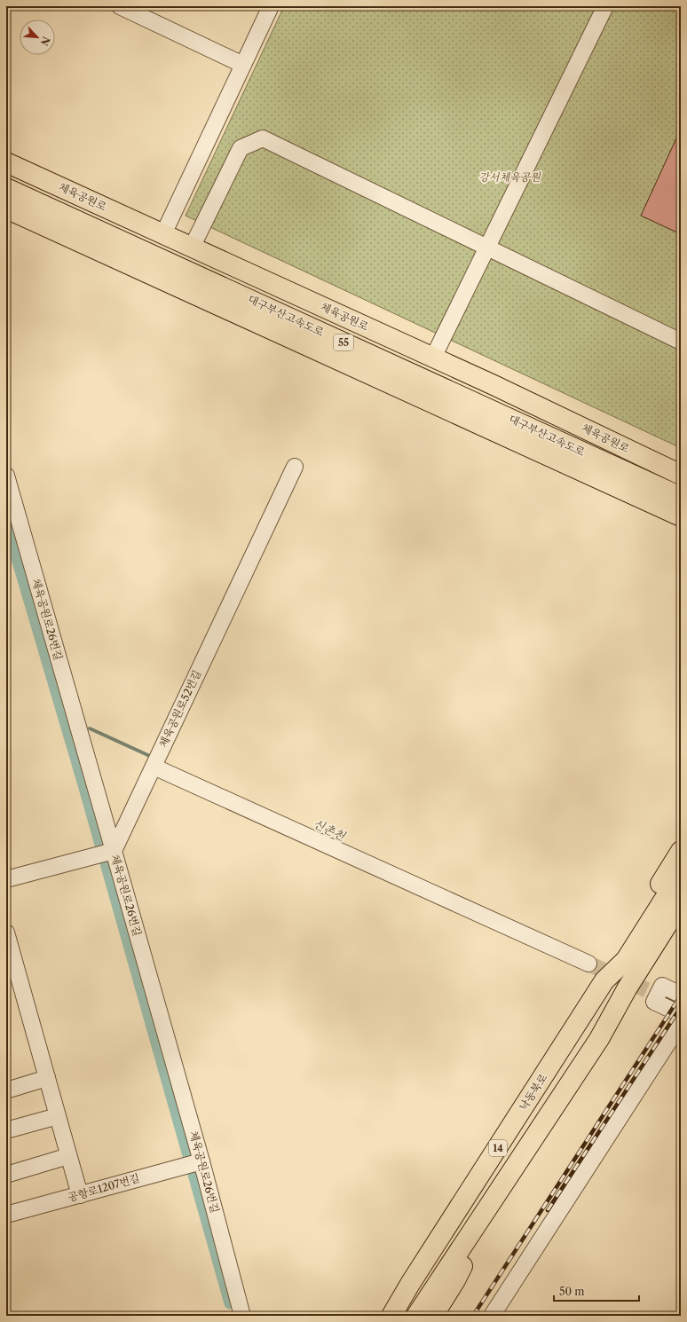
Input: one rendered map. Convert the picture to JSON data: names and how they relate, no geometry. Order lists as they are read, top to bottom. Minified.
{"streets":{"main road":["체육공원로","대구부산고속도로","55","낙동북로","14"],"street":["체육공원로26번길","체육공원로52번길","공항로1207번길"]},"crossings":[["체육공원로26번길","체육공원로52번길"],["체육공원로26번길","공항로1207번길"]],"water":["신촌천"],"parks":["강서체육공원"],"scale_bar":"50 m","north":"bottom right"}
